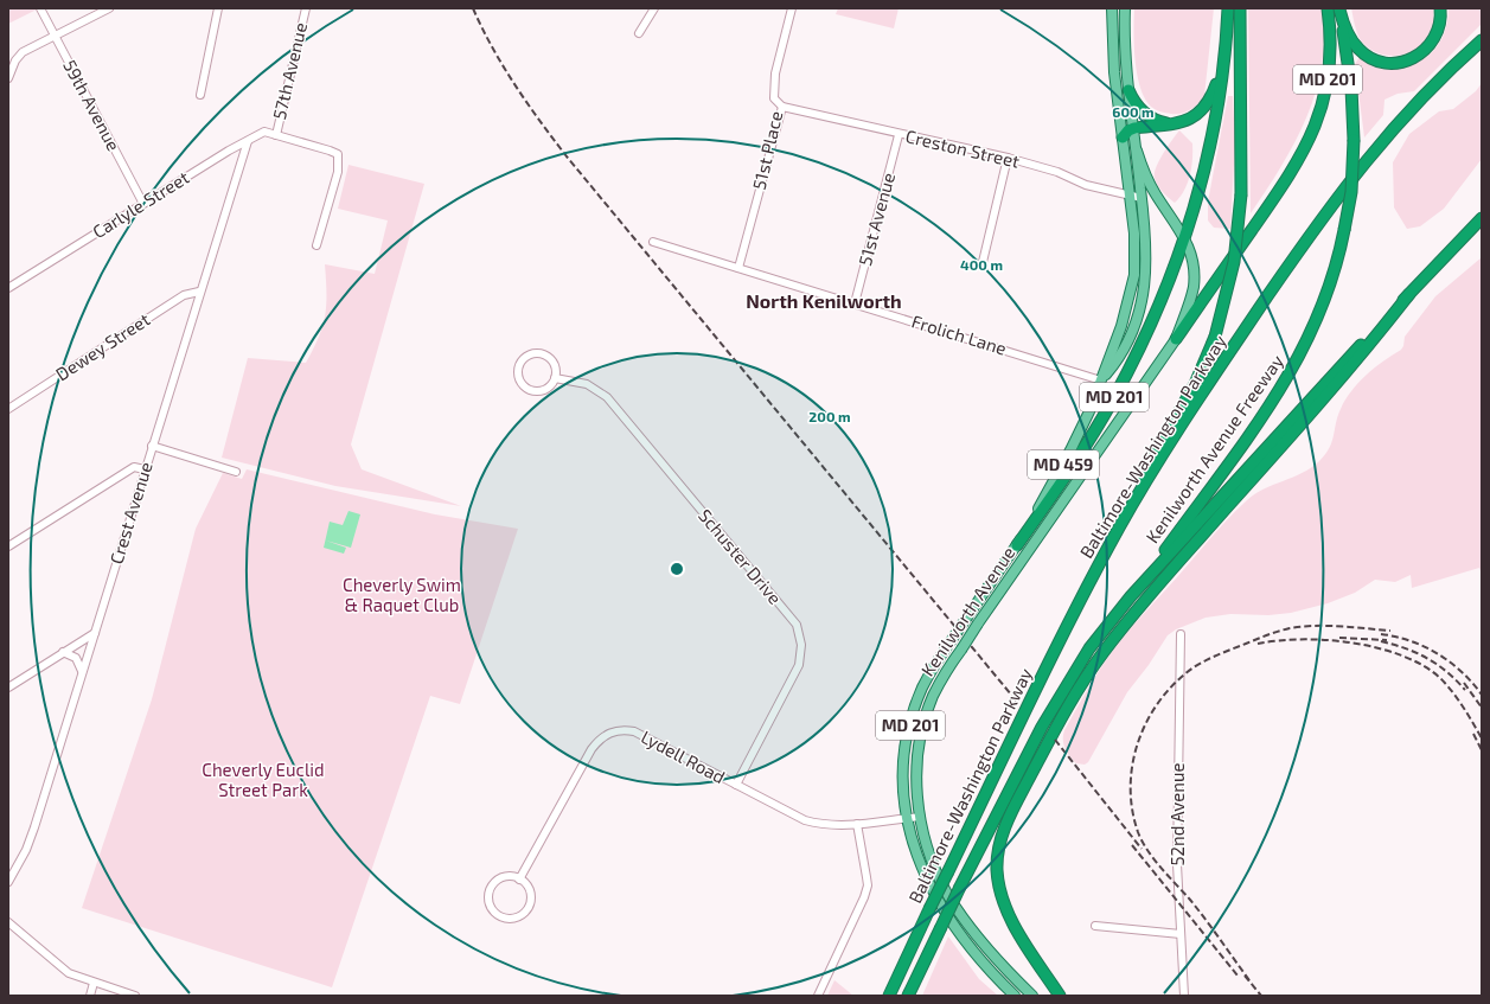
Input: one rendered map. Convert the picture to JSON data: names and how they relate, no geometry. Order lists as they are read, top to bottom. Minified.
{"streets":{"highway":["MD 201","Baltimore-Washington Parkway","Kenilworth Avenue Freeway"],"main road":["MD 459","Kenilworth Avenue"],"street":["57th Avenue","59th Avenue","Creston Street","51st Place","Carlyle Street","51st Avenue","Frolich Lane","Dewey Street","Crest Avenue","Schuster Drive","Lydell Road","52nd Avenue"]},"crossings":[["57th Avenue","Carlyle Street"],["MD 201","Kenilworth Avenue"],["59th Avenue","Carlyle Street"],["Creston Street","51st Place"],["Creston Street","51st Avenue"],["Creston Street","Kenilworth Avenue"],["51st Place","Frolich Lane"],["Carlyle Street","Crest Avenue"],["51st Avenue","Frolich Lane"],["Frolich Lane","Kenilworth Avenue"],["Dewey Street","Crest Avenue"],["Baltimore-Washington Parkway","Kenilworth Avenue Freeway"],["Schuster Drive","Lydell Road"],["Kenilworth Avenue","Lydell Road"]],"districts":["North Kenilworth"],"parks":["Cheverly Swim & Raquet Club","Cheverly Euclid Street Park"],"rings":["600 m","400 m","200 m"]}
